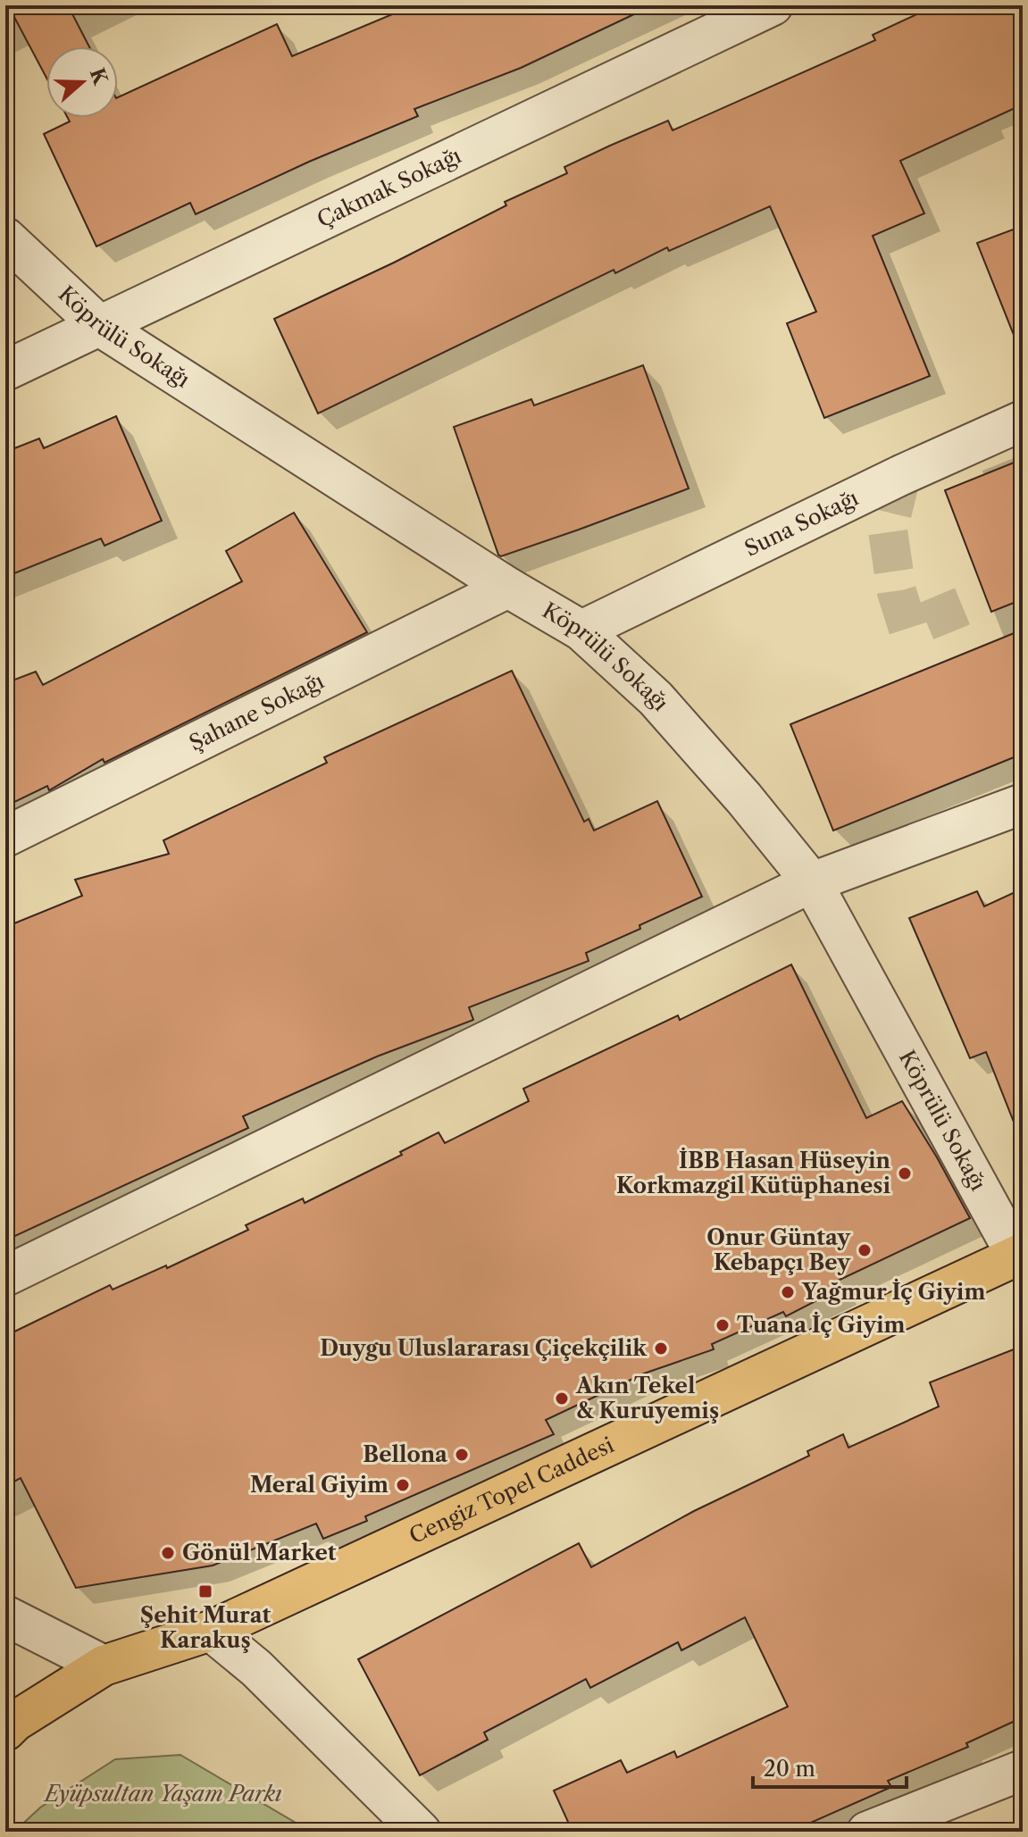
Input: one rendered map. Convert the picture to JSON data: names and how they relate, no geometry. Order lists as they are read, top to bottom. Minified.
{"streets":{"main road":["Cengiz Topel Caddesi"],"street":["Çakmak Sokağı","Köprülü Sokağı","Suna Sokağı","Şahane Sokağı"]},"crossings":[["Çakmak Sokağı","Köprülü Sokağı"],["Köprülü Sokağı","Suna Sokağı"],["Köprülü Sokağı","Şahane Sokağı"],["Köprülü Sokağı","Cengiz Topel Caddesi"]],"parks":["Eyüpsultan Yaşam Parkı"],"places":{"other":["İBB Hasan Hüseyin Korkmazgil Kütüphanesi","Onur Güntay Kebapçı Bey","Yağmur İç Giyim","Tuana İç Giyim","Duygu Uluslararası Çiçekçilik","Akın Tekel & Kuruyemiş","Bellona","Meral Giyim","Gönül Market"],"transit":["Şehit Murat Karakuş"]},"scale_bar":"20 m","north":"right"}
